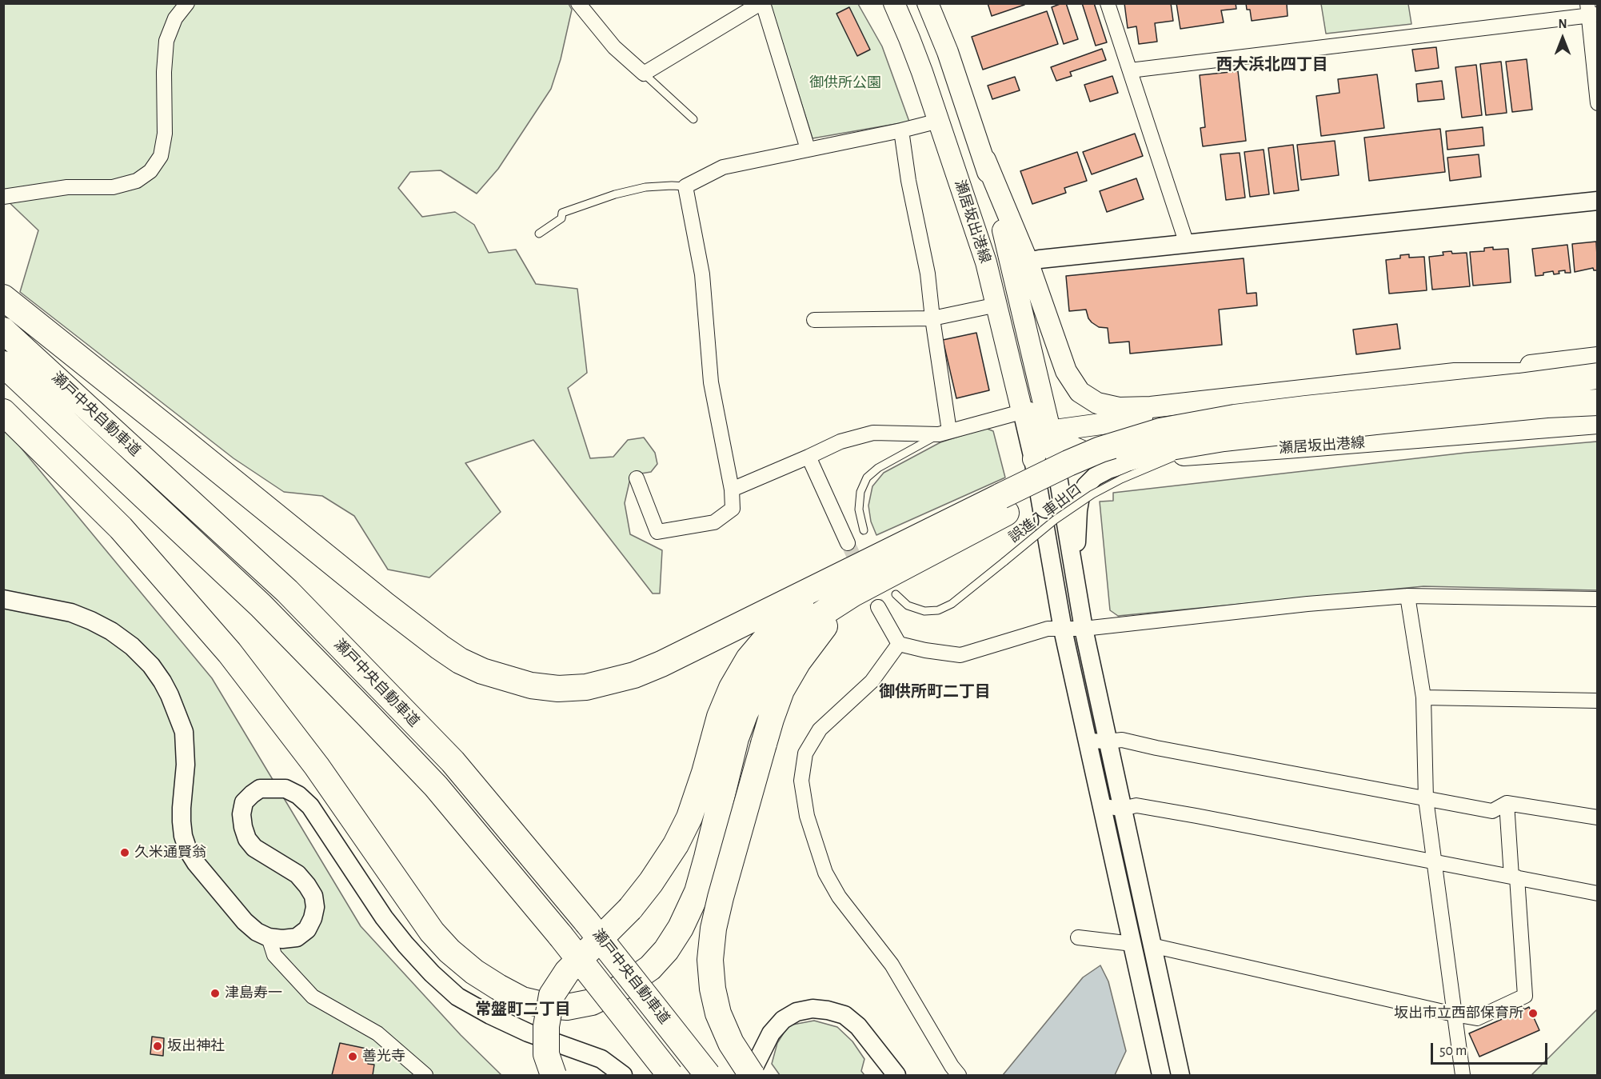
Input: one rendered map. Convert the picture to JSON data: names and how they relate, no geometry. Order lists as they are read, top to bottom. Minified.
{"streets":{"highway":["瀬戸中央自動車道"],"main road":["瀬居坂出港線"],"lane":["誤進入車出口"]},"districts":["西大浜北四丁目","御供所町二丁目","常盤町二丁目"],"parks":["御供所公園"],"places":["久米通賢翁","津島寿一","坂出市立西部保育所","坂出神社","善光寺"],"scale_bar":"50 m","north":"top"}
